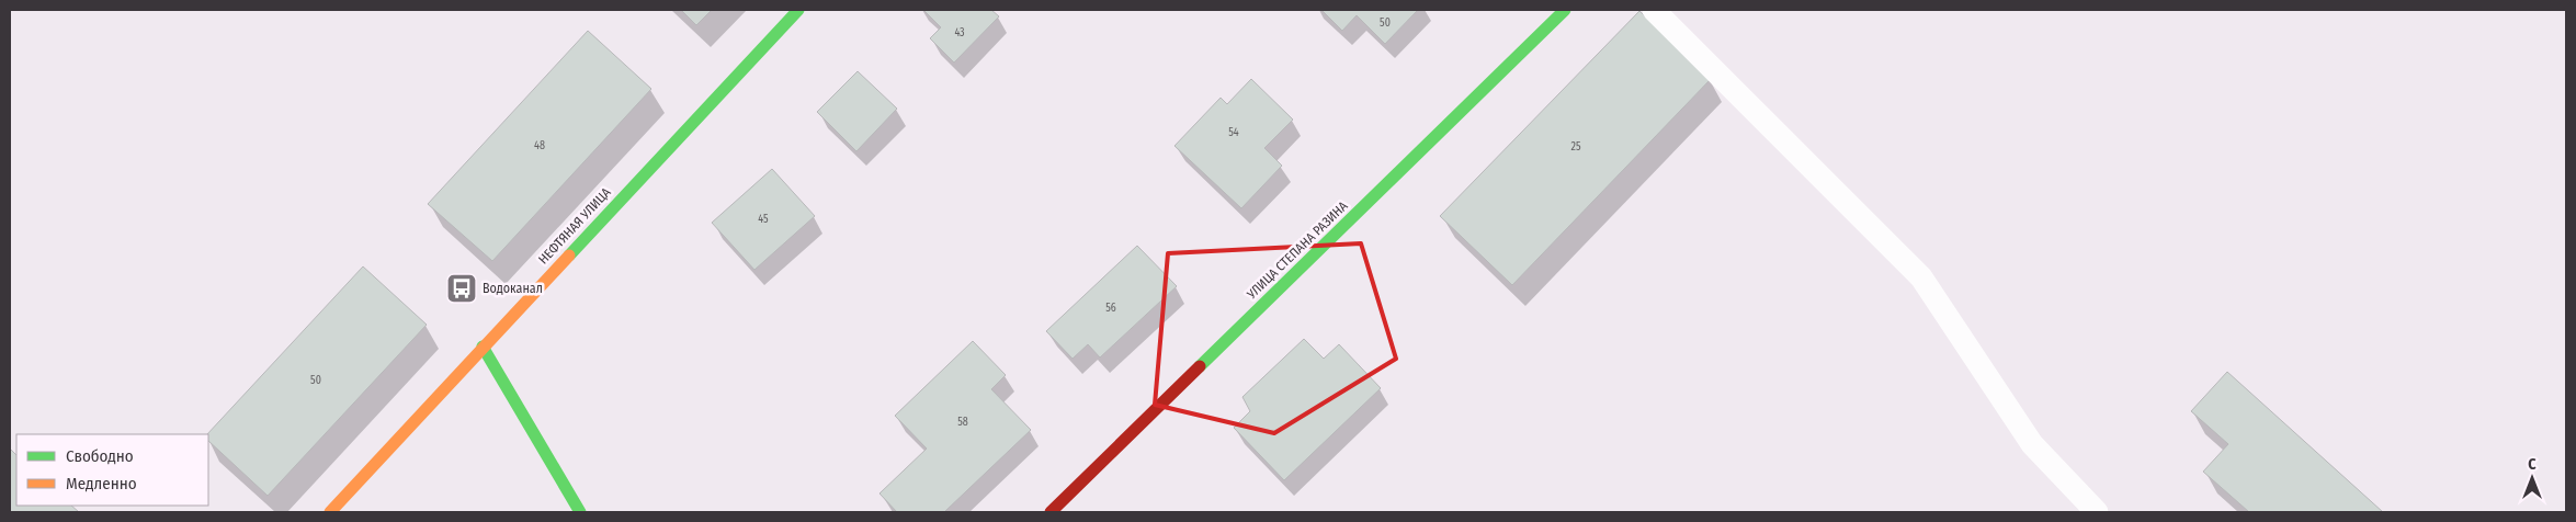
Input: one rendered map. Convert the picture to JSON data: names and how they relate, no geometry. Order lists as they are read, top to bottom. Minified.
{"streets":{"street":["НЕФТЯНАЯ УЛИЦА","УЛИЦА СТЕПАНА РАЗИНА"]},"places":{"bus stop":["Водоканал"]},"house_numbers":["50","43","54","48","25","45","56","50","58"],"legend":["Свободно","Медленно"],"north":"top"}
